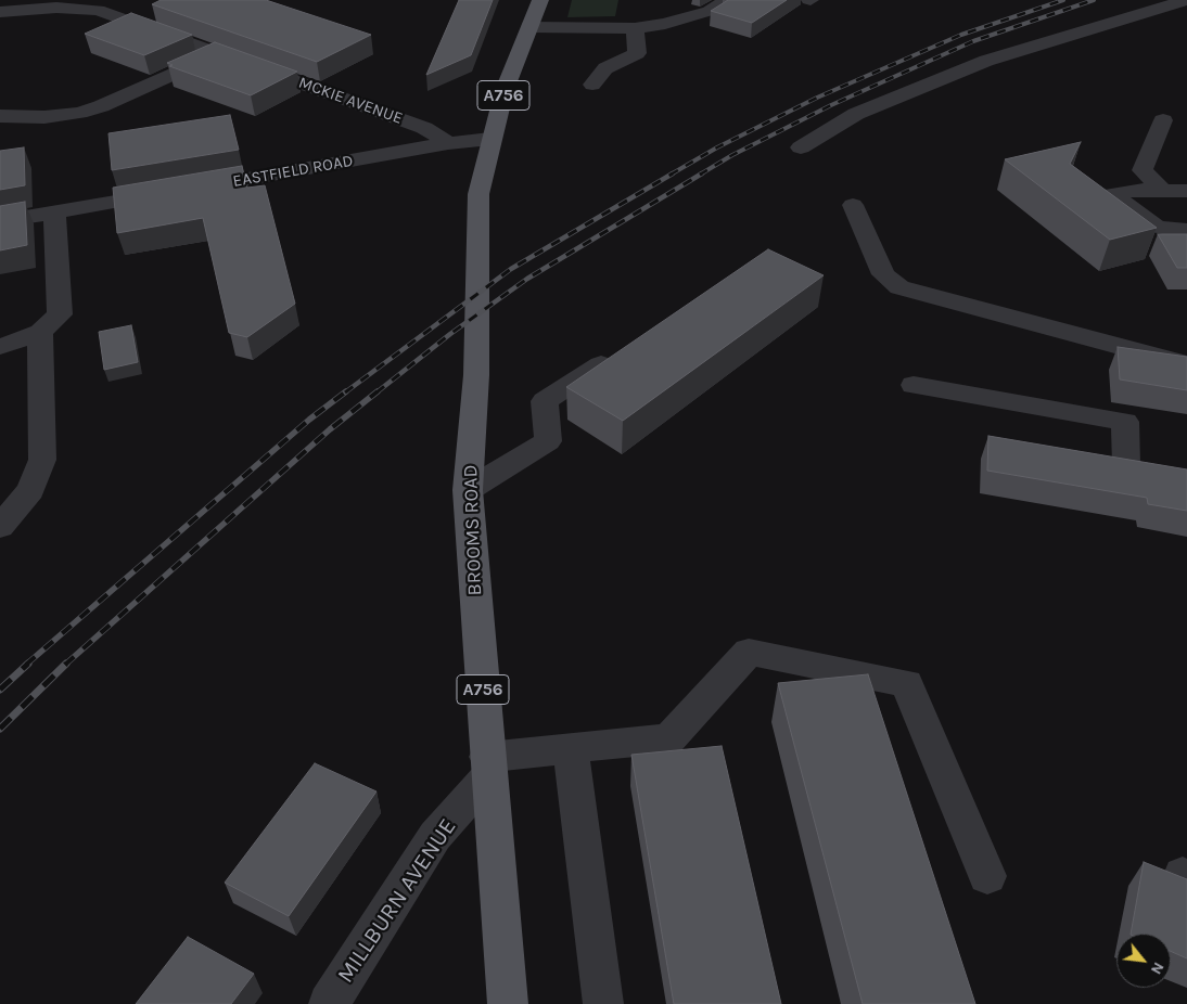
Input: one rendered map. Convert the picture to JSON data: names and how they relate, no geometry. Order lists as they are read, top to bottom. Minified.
{"streets":{"main road":["A756","BROOMS ROAD"],"street":["MCKIE AVENUE","EASTFIELD ROAD","MILLBURN AVENUE"]},"crossings":[["MCKIE AVENUE","EASTFIELD ROAD"],["EASTFIELD ROAD","BROOMS ROAD"],["BROOMS ROAD","MILLBURN AVENUE"]],"north":"bottom right"}
